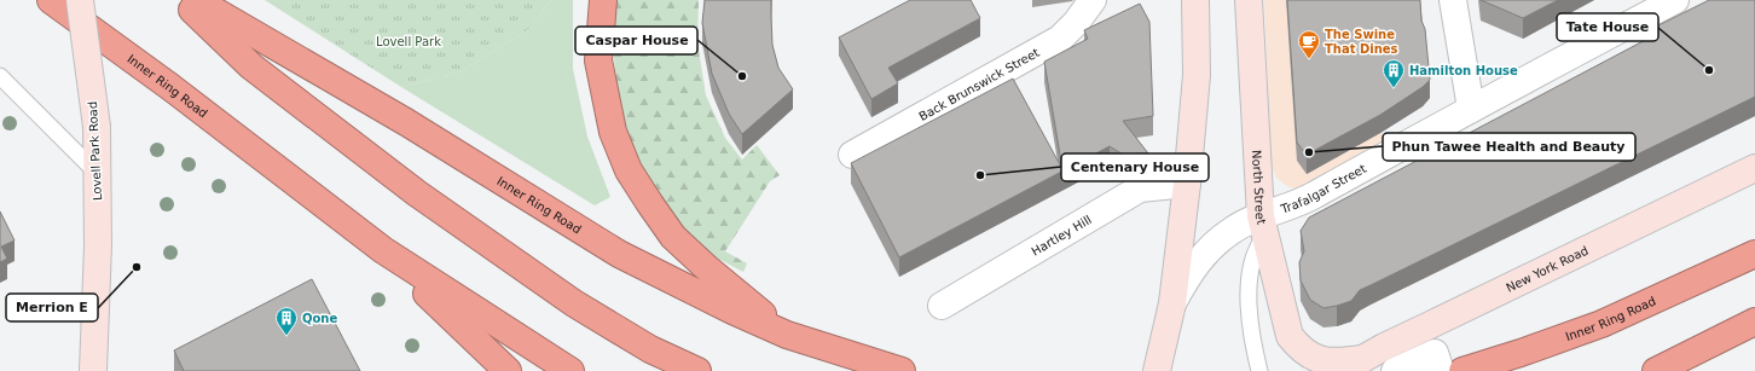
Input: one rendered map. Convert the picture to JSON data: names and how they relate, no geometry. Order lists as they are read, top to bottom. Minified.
{"streets":{"highway":["Inner Ring Road"],"street":["Back Brunswick Street","Lovell Park Road","North Street","Trafalgar Street","Hartley Hill","New York Road"]},"crossings":[["North Street","Trafalgar Street"],["North Street","New York Road"],["Trafalgar Street","New York Road"]],"parks":["Lovell Park"],"places":{"cafe":["The Swine That Dines"],"other":["Tate House","Caspar House","Phun Tawee Health and Beauty","Centenary House","Merrion E"],"building":["Hamilton House","Qone"]}}
